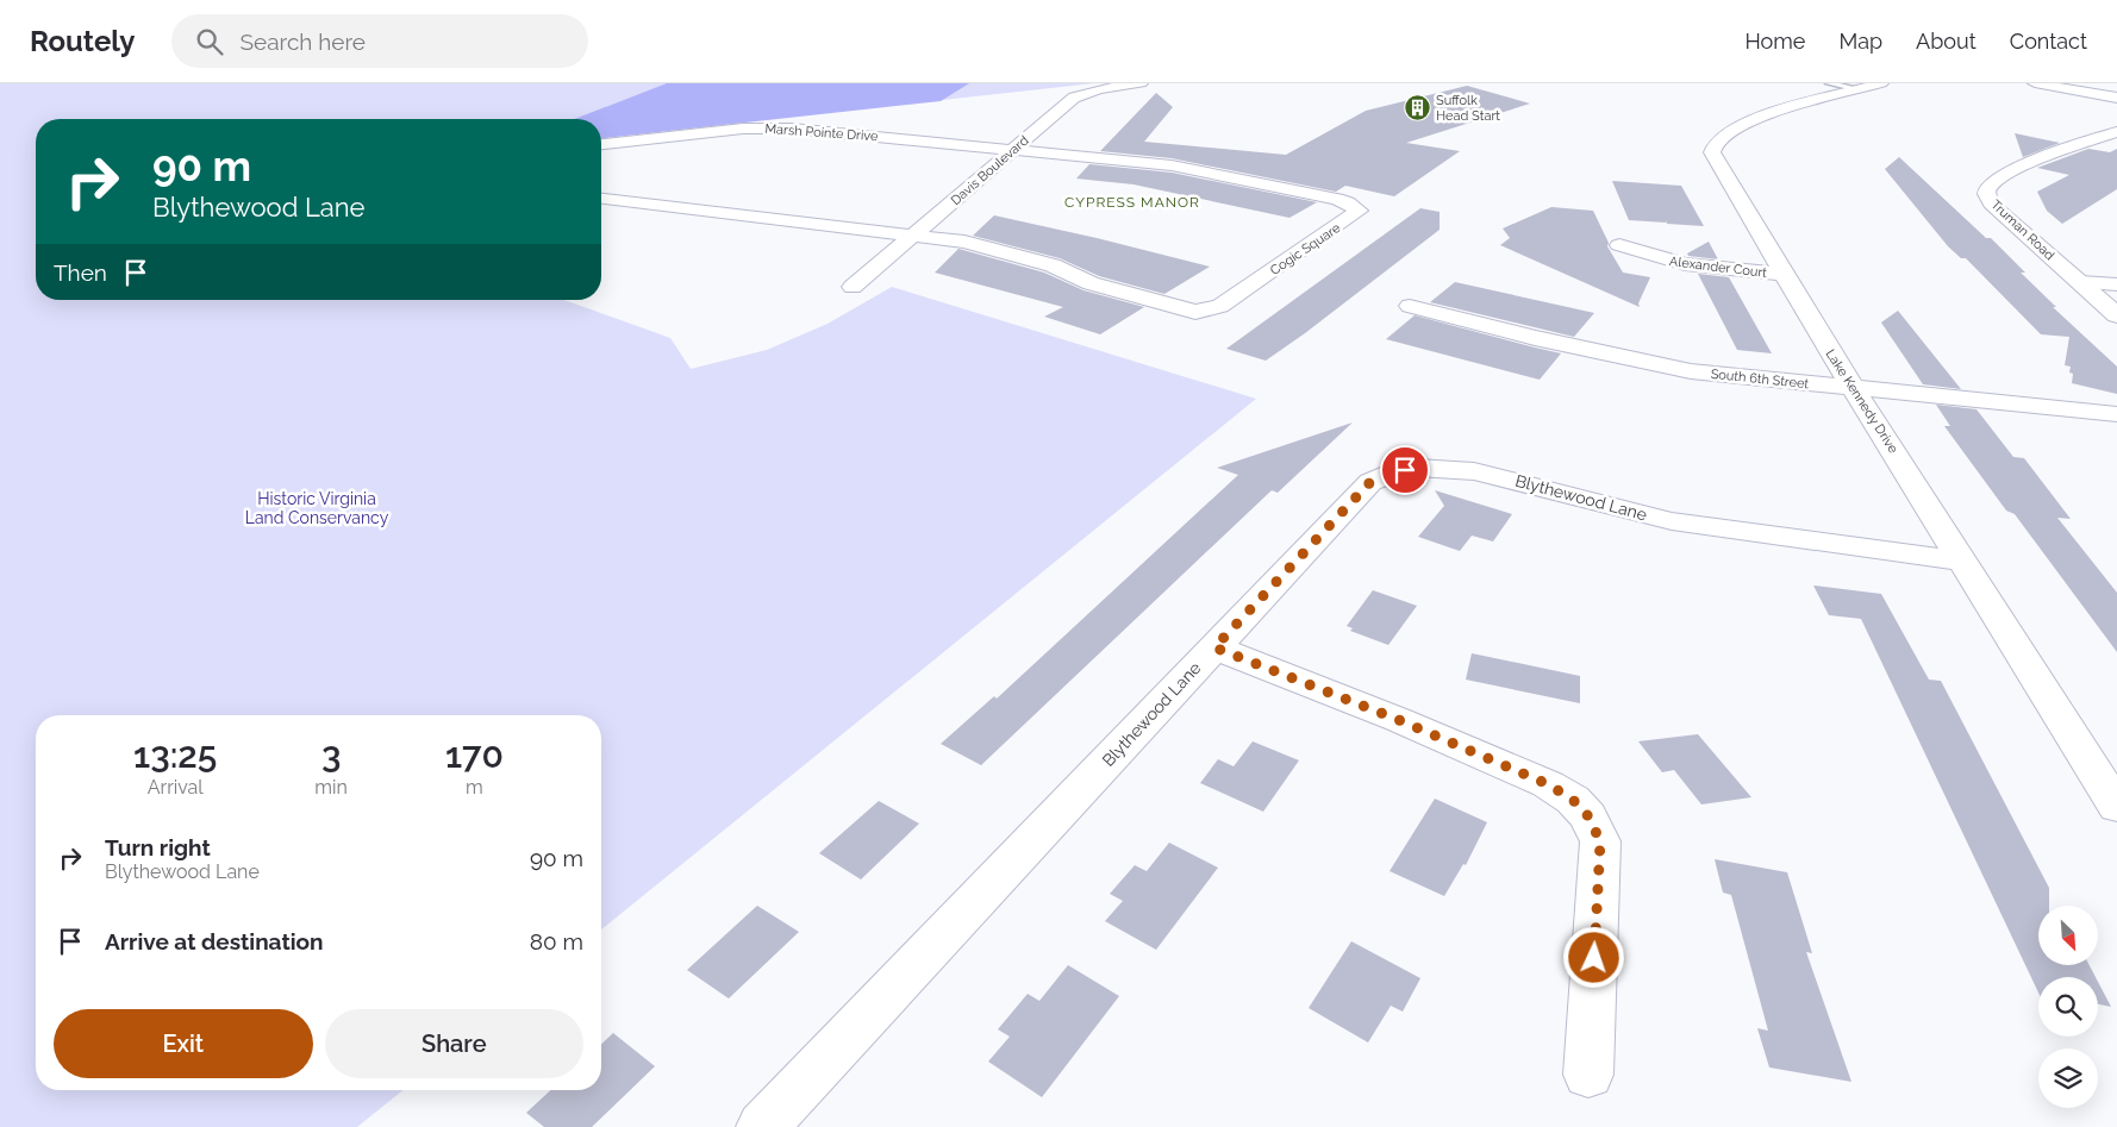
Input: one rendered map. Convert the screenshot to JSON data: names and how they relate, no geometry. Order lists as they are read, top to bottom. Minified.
{"streets":{"street":["Marsh Pointe Drive","Davis Boulevard","Truman Road","Cogic Square","Alexander Court","South 6th Street","Lake Kennedy Drive","Blythewood Lane"]},"crossings":[["Marsh Pointe Drive","Davis Boulevard"],["Marsh Pointe Drive","Cogic Square"],["Davis Boulevard","Cogic Square"],["Alexander Court","Lake Kennedy Drive"],["South 6th Street","Lake Kennedy Drive"],["Lake Kennedy Drive","Blythewood Lane"]],"districts":["CYPRESS MANOR"],"parks":["Historic Virginia Land Conservancy"],"places":{"building":["Suffolk Head Start"]},"north":"bottom right","page":{"header":"Routely","search":"Search here","nav":["Home","Map","About","Contact"],"turn":["90 m","Blythewood Lane"],"then":"Then","eta":["13:25","Arrival","3","min","170","m"],"list":[{"name":"Turn right","note":"Blythewood Lane","value":"90 m"},{"name":"Arrive at destination","value":"80 m"}],"buttons":["Exit","Share"]}}
